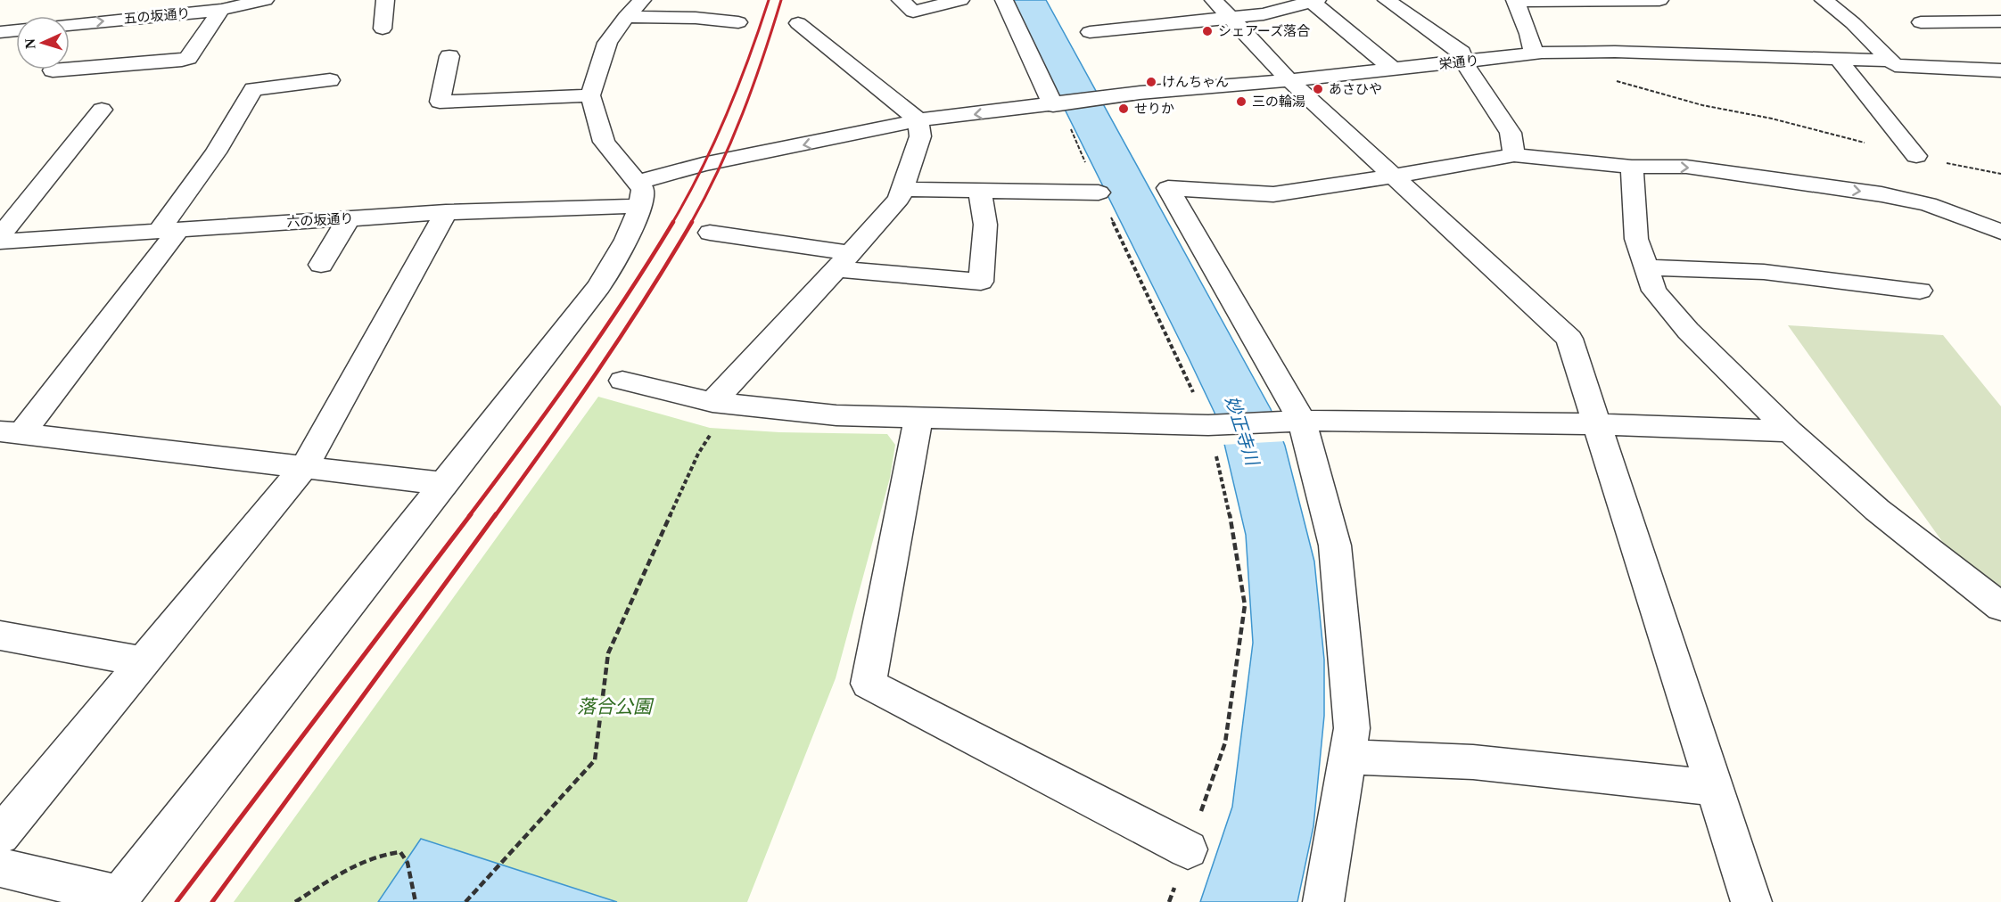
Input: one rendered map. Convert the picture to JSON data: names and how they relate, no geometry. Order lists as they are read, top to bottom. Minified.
{"streets":{"street":["五の坂通り","栄通り","六の坂通り"]},"crossings":[["栄通り","六の坂通り"]],"one_way":["五の坂通り"],"water":["妙正寺川"],"parks":["落合公園"],"places":["シェアーズ落合","けんちゃん","あさひや","三の輪湯","せりか"],"north":"left"}
